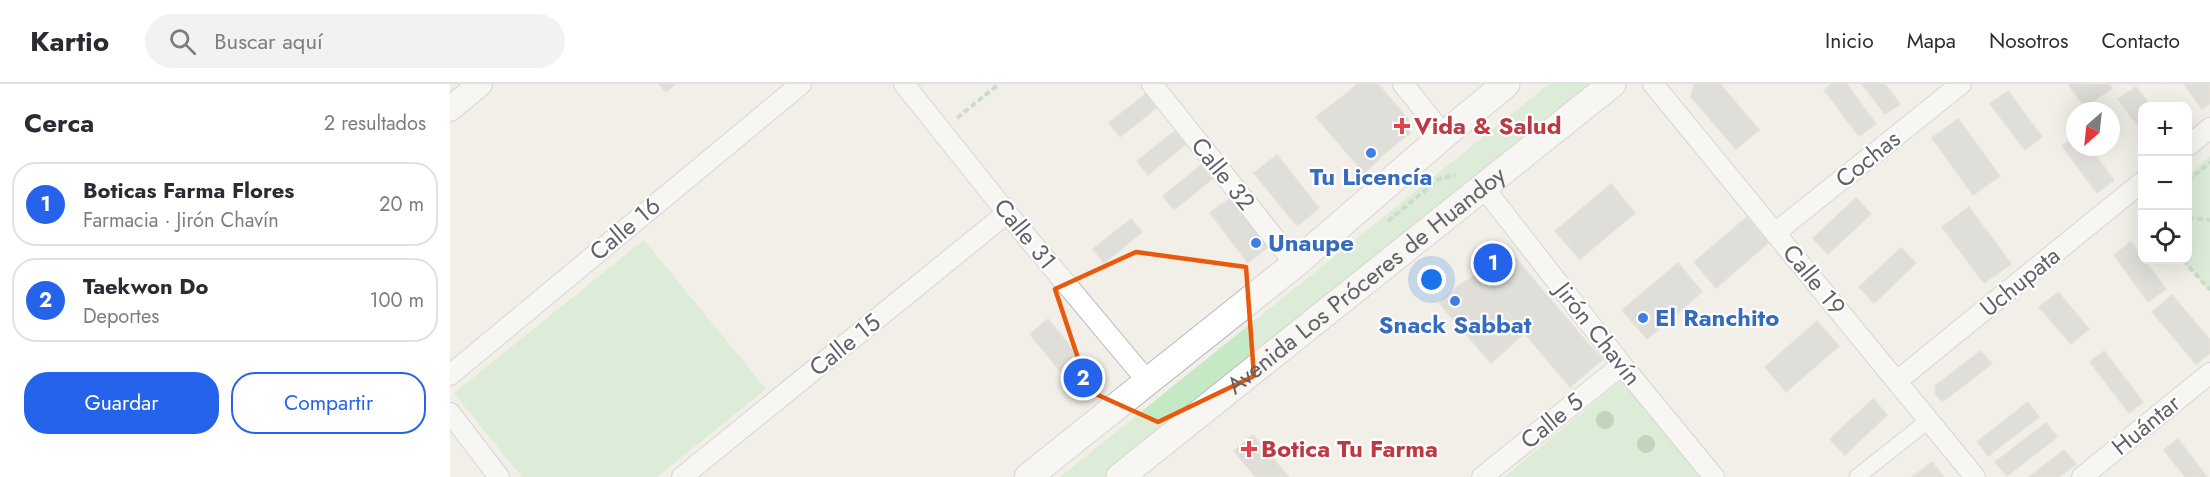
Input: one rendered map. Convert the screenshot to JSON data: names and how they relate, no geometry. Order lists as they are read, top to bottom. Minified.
{"streets":{"main road":["Avenida Los Próceres de Huandoy"],"street":["Cochas","Calle 32","Calle 16","Calle 31","Calle 19","Uchupata","Jirón Chavín","Calle 15","Calle 5","Huántar"]},"crossings":[["Cochas","Calle 19"],["Calle 31","Calle 15"],["Calle 19","Uchupata"],["Avenida Los Próceres de Huandoy","Jirón Chavín"],["Jirón Chavín","Calle 5"]],"places":{"health":["Vida & Salud","Botica Tu Farma"],"other":["Tu Licencía","Unaupe","Snack Sabbat","El Ranchito"]},"north":"bottom left","page":{"header":"Kartio","search":"Buscar aquí","nav":["Inicio","Mapa","Nosotros","Contacto"],"heading":["Cerca","2 resultados"],"map_buttons":["+","−"],"list":[{"mark":"1","name":"Boticas Farma Flores","note":"Farmacia · Jirón Chavín","value":"20 m"},{"mark":"2","name":"Taekwon Do","note":"Deportes","value":"100 m"}],"pins":["1","2"],"buttons":["Guardar","Compartir"]}}
